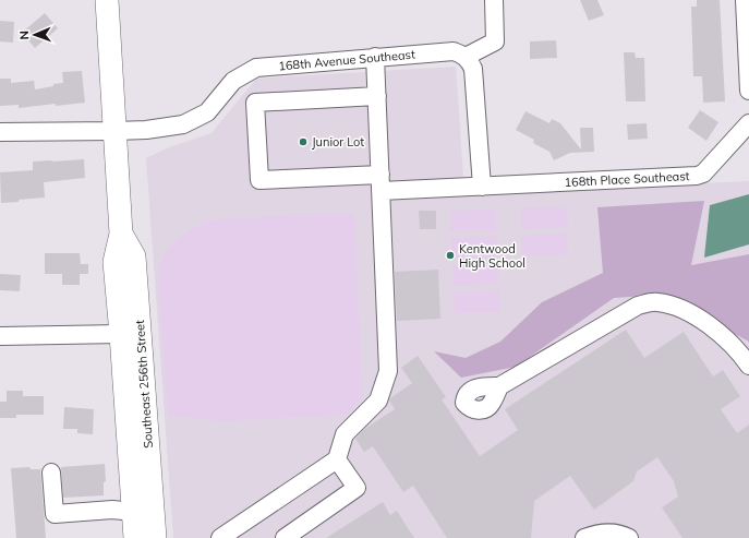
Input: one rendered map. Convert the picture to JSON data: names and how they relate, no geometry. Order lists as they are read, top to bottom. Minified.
{"streets":{"main road":["Southeast 256th Street"],"street":["168th Avenue Southeast","168th Place Southeast"]},"crossings":[["168th Avenue Southeast","Southeast 256th Street"]],"places":["Junior Lot","Kentwood High School"],"north":"left"}
